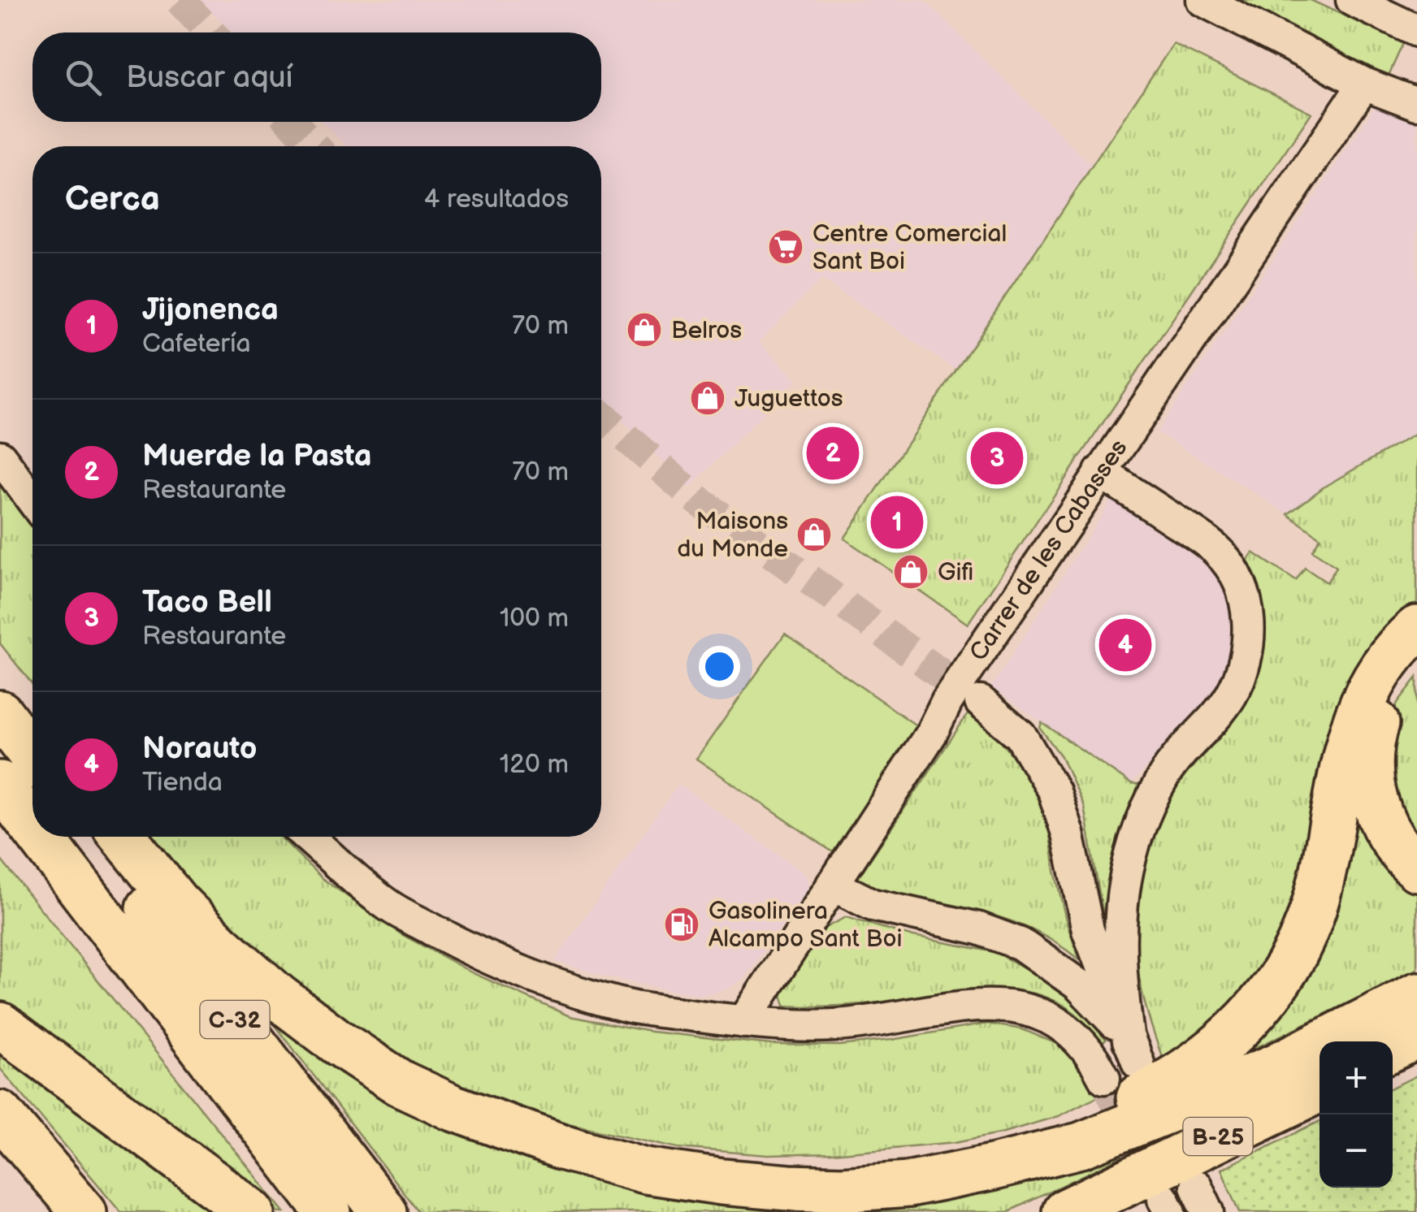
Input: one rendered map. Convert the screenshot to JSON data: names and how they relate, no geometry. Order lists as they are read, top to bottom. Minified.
{"streets":{"highway":["C-32","B-25"],"street":["Carrer de les Cabasses"]},"places":{"supermarket":["Centre Comercial Sant Boi"],"shop":["Belros","Juguettos","Maisons du Monde","Gifi"],"fuel station":["Gasolinera Alcampo Sant Boi"]},"page":{"search":"Buscar aquí","heading":["Cerca","4 resultados"],"list":[{"mark":"1","name":"Jijonenca","note":"Cafetería","value":"70 m"},{"mark":"2","name":"Muerde la Pasta","note":"Restaurante","value":"70 m"},{"mark":"3","name":"Taco Bell","note":"Restaurante","value":"100 m"},{"mark":"4","name":"Norauto","note":"Tienda","value":"120 m"}],"pins":["2","3","1","4"],"map_buttons":["+","−"]}}
